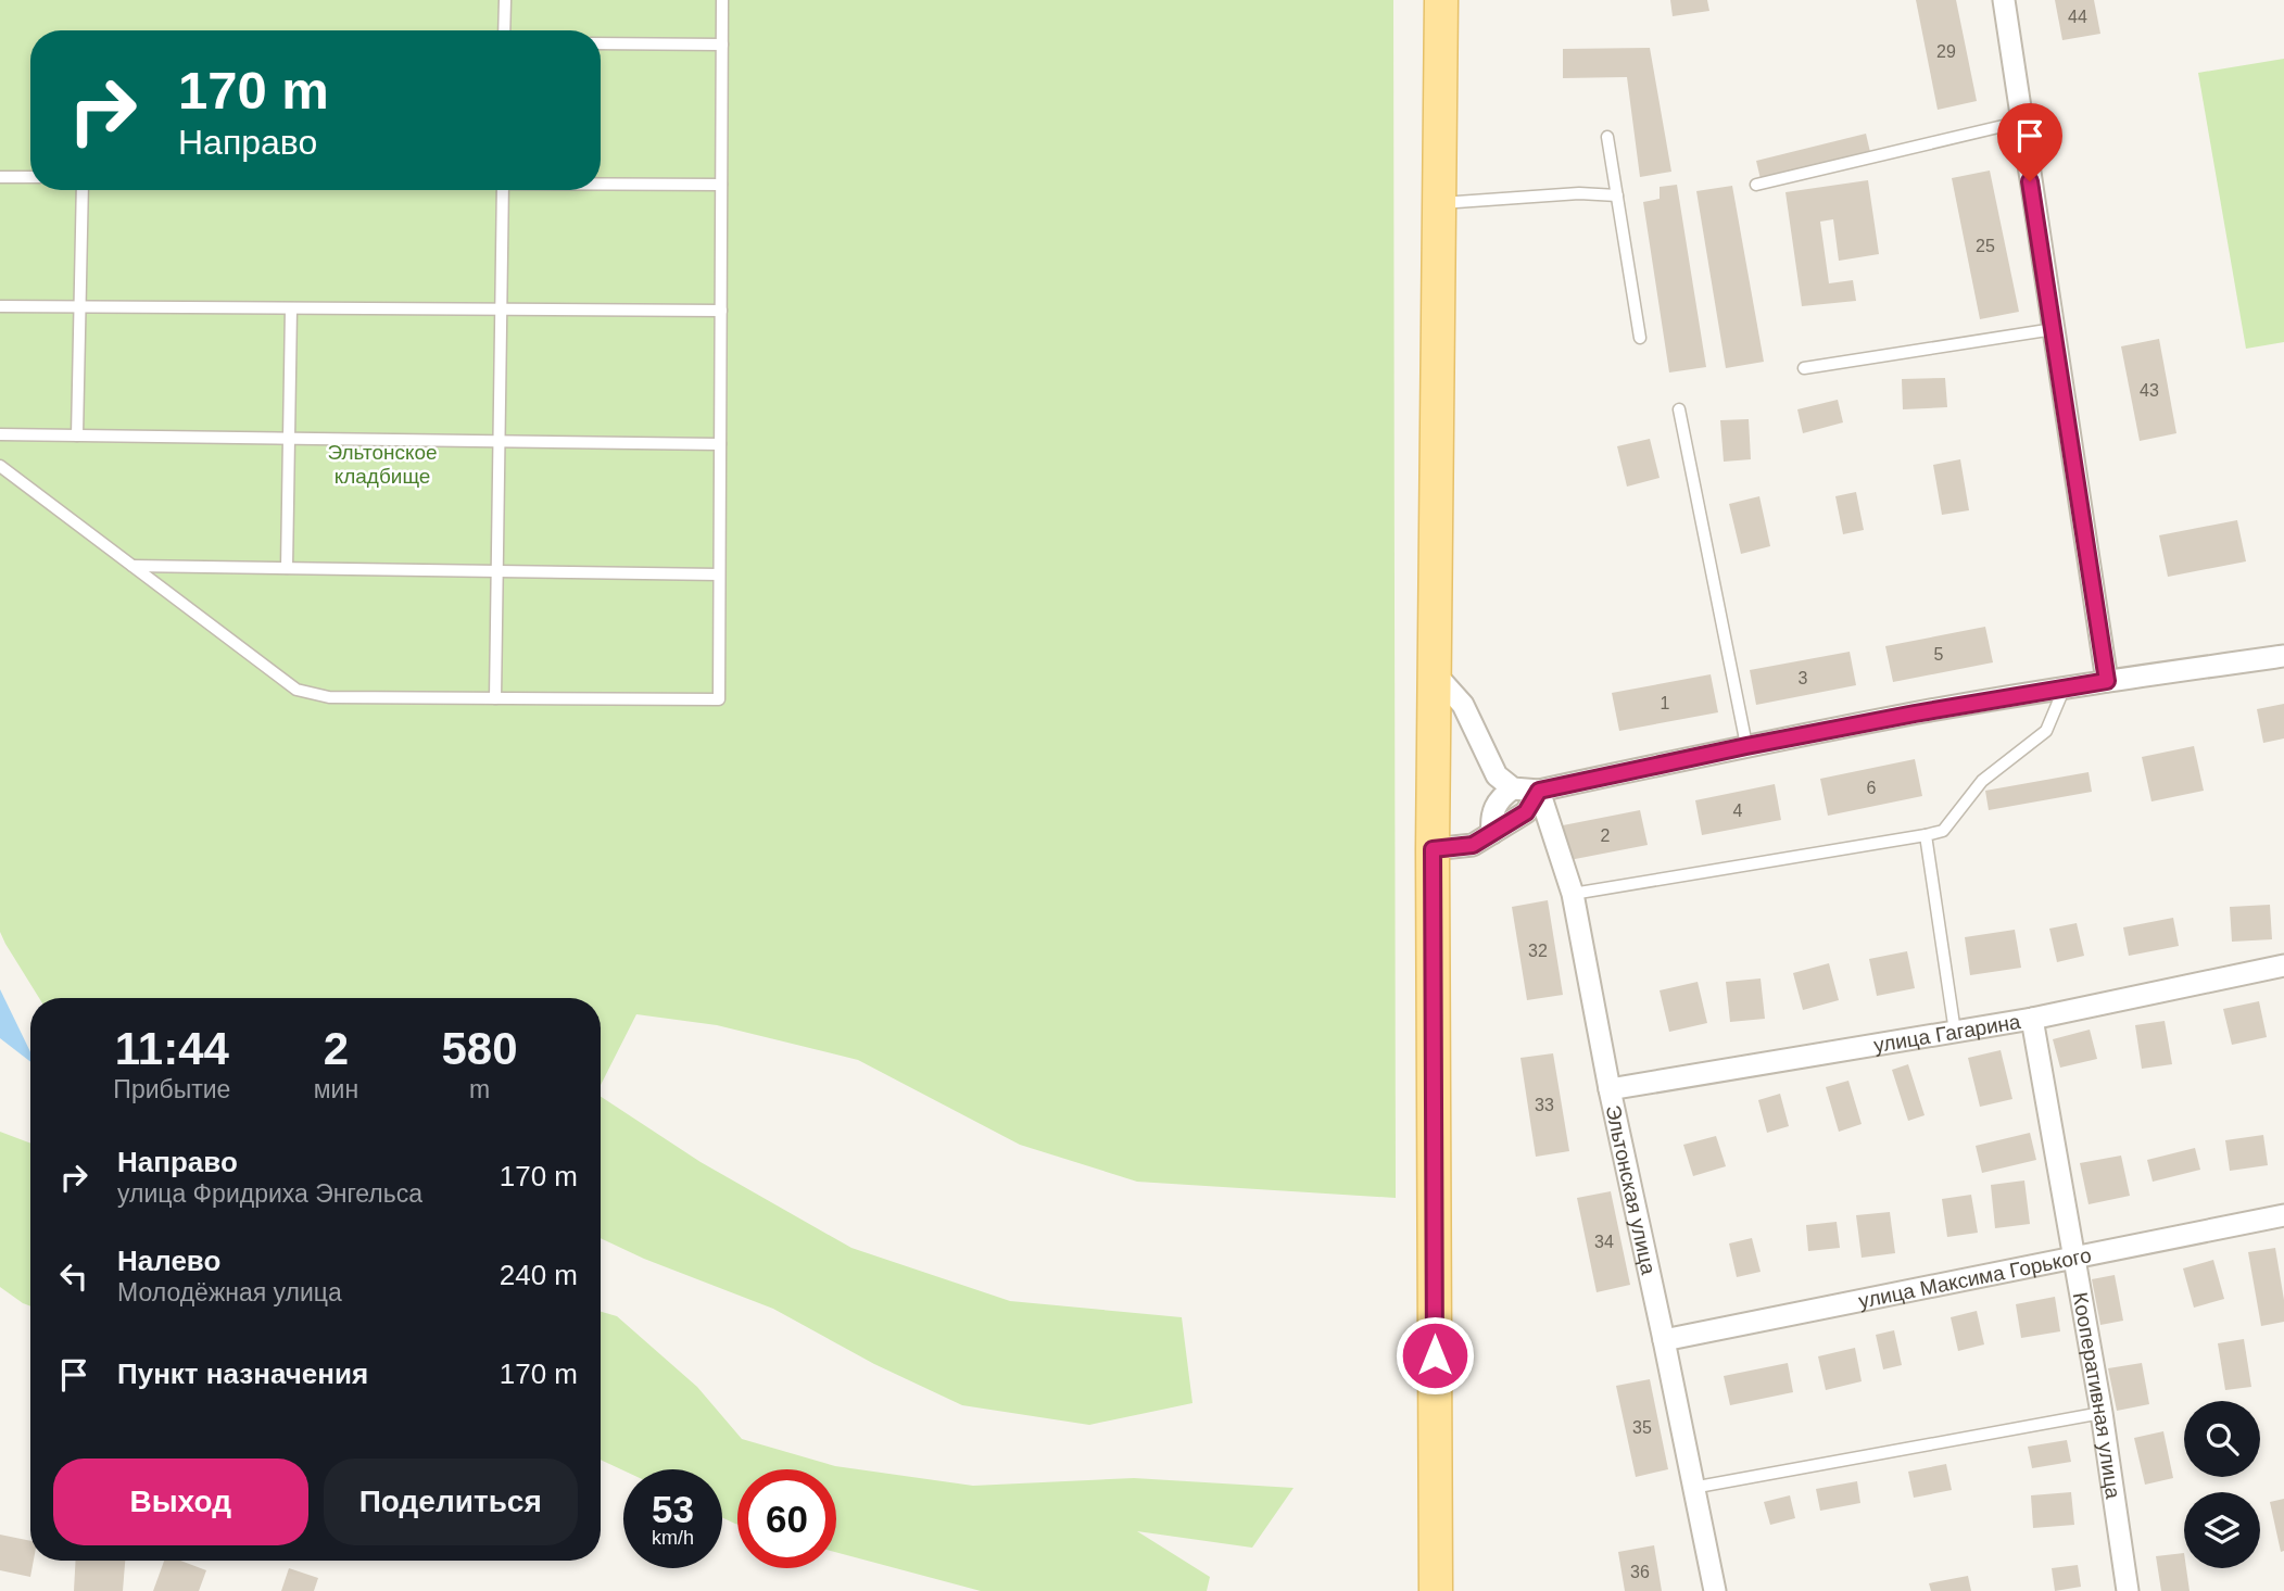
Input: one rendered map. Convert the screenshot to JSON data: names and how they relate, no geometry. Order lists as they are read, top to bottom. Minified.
{"streets":{"street":["улица Гагарина","Эльтонская улица","улица Максима Горького","Кооперативная улица"]},"crossings":[["улица Гагарина","Эльтонская улица"],["улица Гагарина","Кооперативная улица"],["Эльтонская улица","улица Максима Горького"],["улица Максима Горького","Кооперативная улица"]],"parks":["Эльтонское кладбище"],"house_numbers":["44","29","25","43","5","3","1","6","4","2","32","33","34","35","36"],"page":{"turn":["170 m","Направо"],"eta":["11:44","Прибытие","2","мин","580","m"],"list":[{"name":"Направо","note":"улица Фридриха Энгельса","value":"170 m"},{"name":"Налево","note":"Молодёжная улица","value":"240 m"},{"name":"Пункт назначения","value":"170 m"}],"buttons":["Выход","Поделиться"],"speed":"53 km/h","limit":"60"}}
